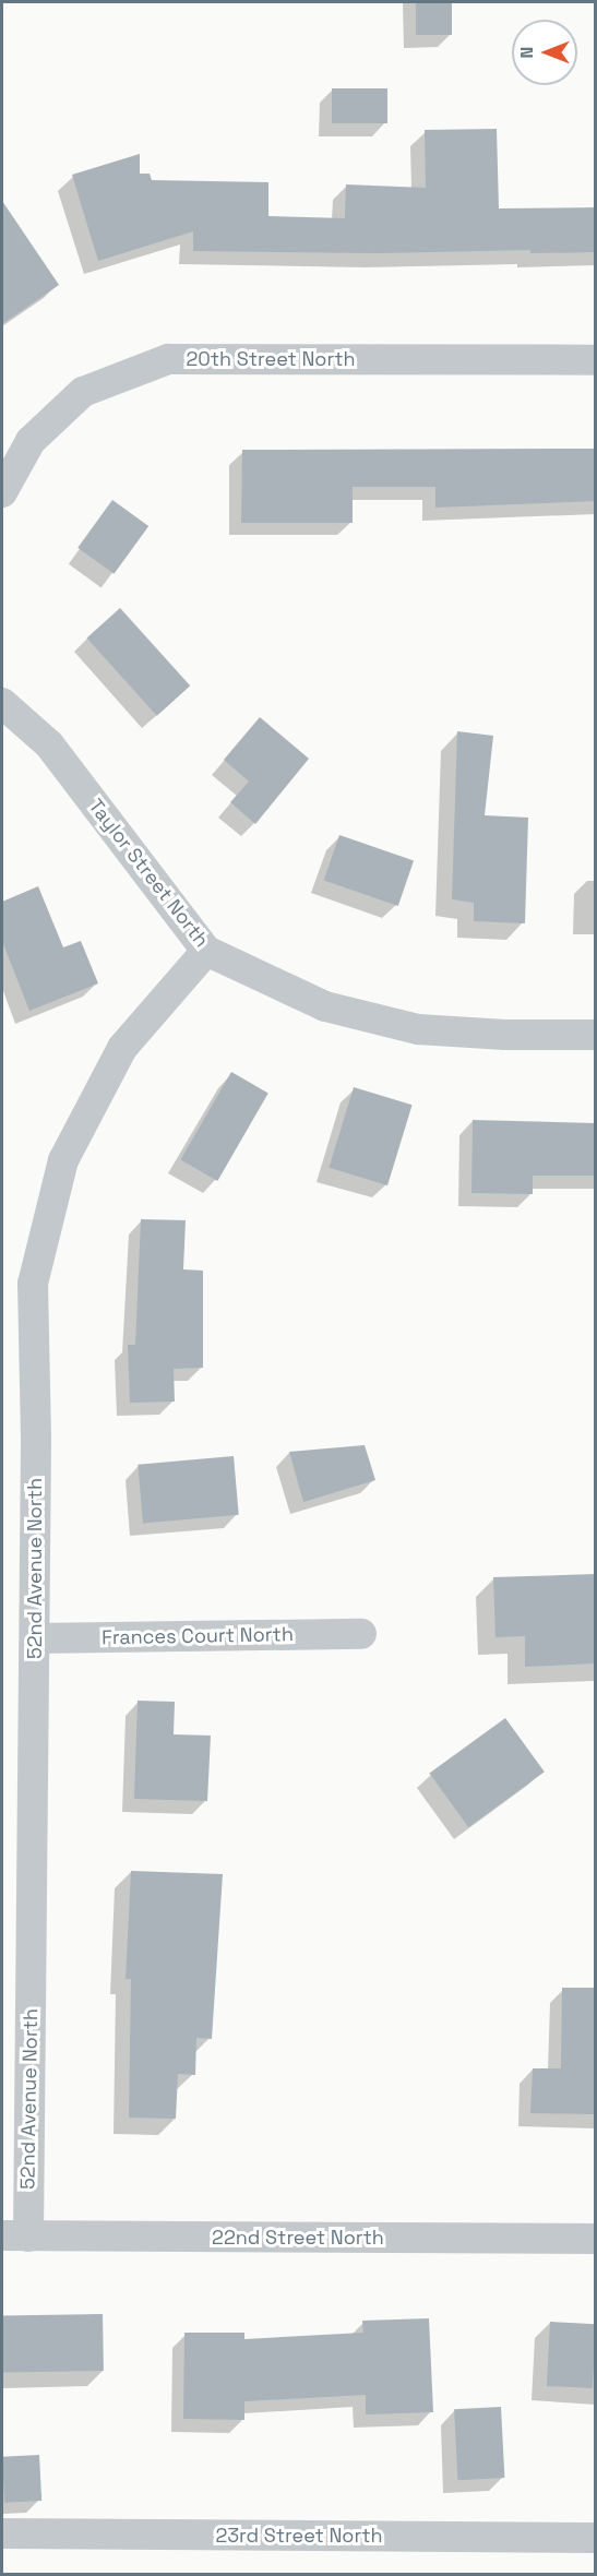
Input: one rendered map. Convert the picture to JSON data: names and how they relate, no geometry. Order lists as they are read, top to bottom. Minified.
{"streets":{"street":["20th Street North","Taylor Street North","52nd Avenue North","Frances Court North","22nd Street North","23rd Street North"]},"crossings":[["Taylor Street North","52nd Avenue North"],["52nd Avenue North","Frances Court North"],["52nd Avenue North","22nd Street North"]],"north":"left"}
